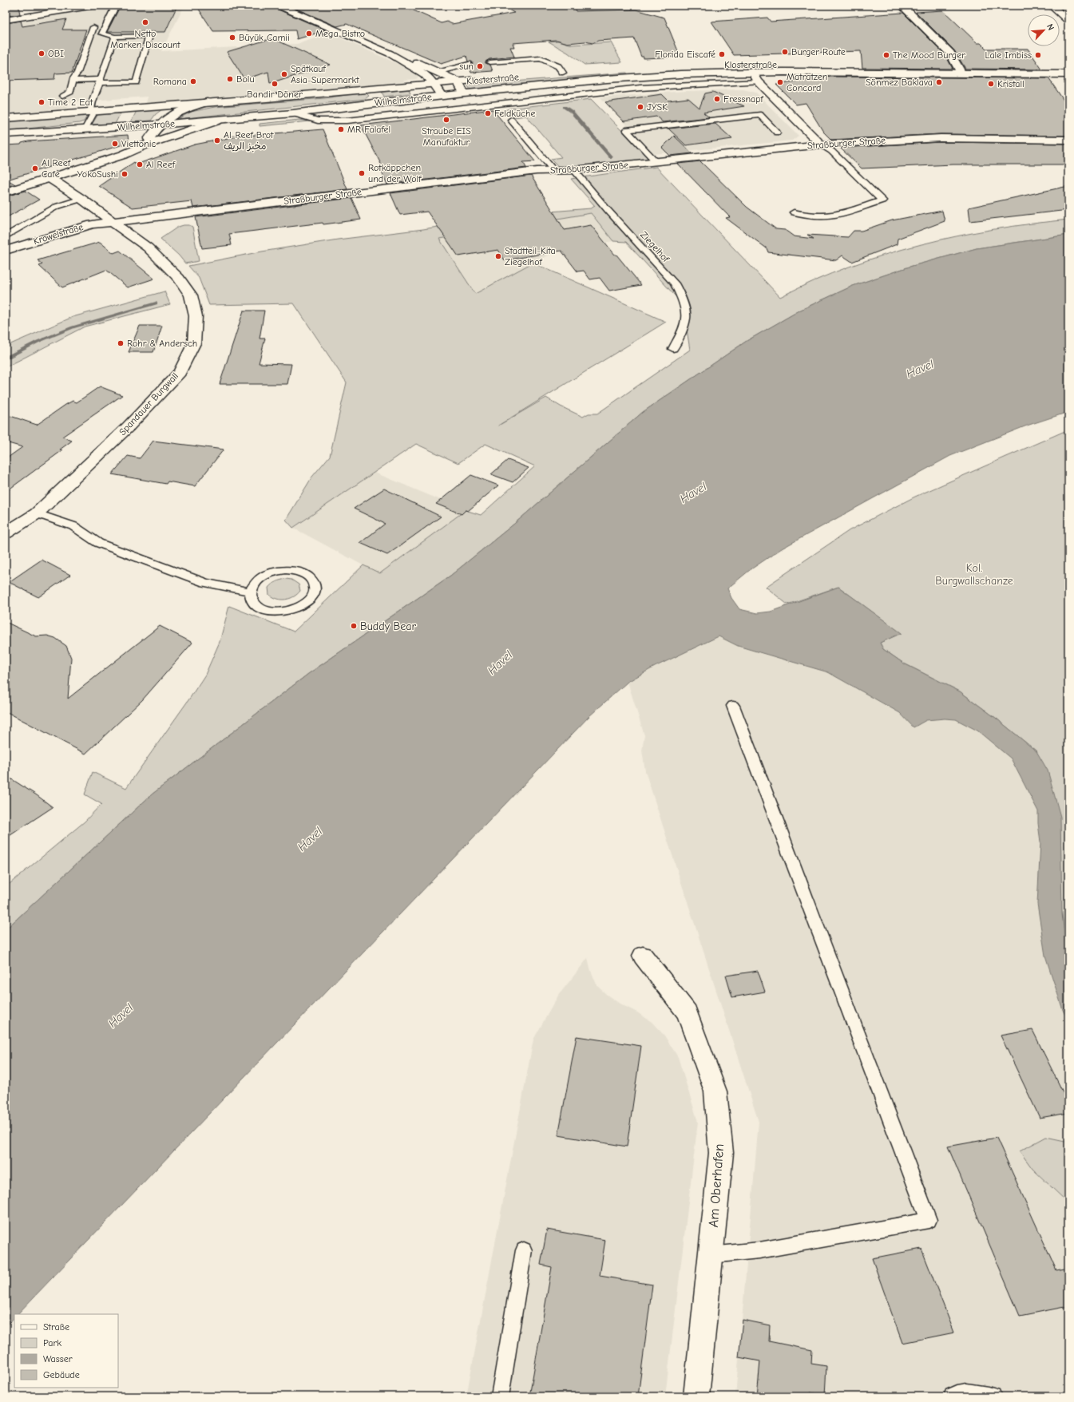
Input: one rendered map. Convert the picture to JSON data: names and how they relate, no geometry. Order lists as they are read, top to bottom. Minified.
{"streets":{"street":["Klosterstraße","Wilhelmstraße","Straßburger Straße","Krowelstraße","Spandauer Burgwall","Am Oberhafen"],"lane":["Ziegelhof"]},"crossings":[["Klosterstraße","Wilhelmstraße"],["Straßburger Straße","Krowelstraße"],["Straßburger Straße","Ziegelhof"],["Straßburger Straße","Spandauer Burgwall"],["Krowelstraße","Spandauer Burgwall"]],"water":["Havel"],"parks":["Kol. Burgwallschanze"],"places":["Netto Marken-Discount","Mega Bistro","Büyük Camii","Burger Route","OBI","Florida Eiscafé","The Mood Burger","Lale Imbiss","sun","Spätkauf Asia-Supermarkt","Bolu","Romana","Matratzen Concord","Sönmez Baklava","Bandir Döner","Kristall","Fressnapf","Time 2 Eat","JYSK","Feldküche","Straube EIS Manufaktur","MR Falafel","Al-Reef Brot مخبز الريف","Viettonic","Al Reef","Al Reef Cafe","Rotkäppchen und der Wolf","YokoSushi","Stadtteil-Kita Ziegelhof","Rohr & Andersch","Buddy Bear"],"legend":["Straße","Park","Wasser","Gebäude"],"north":"top right"}
